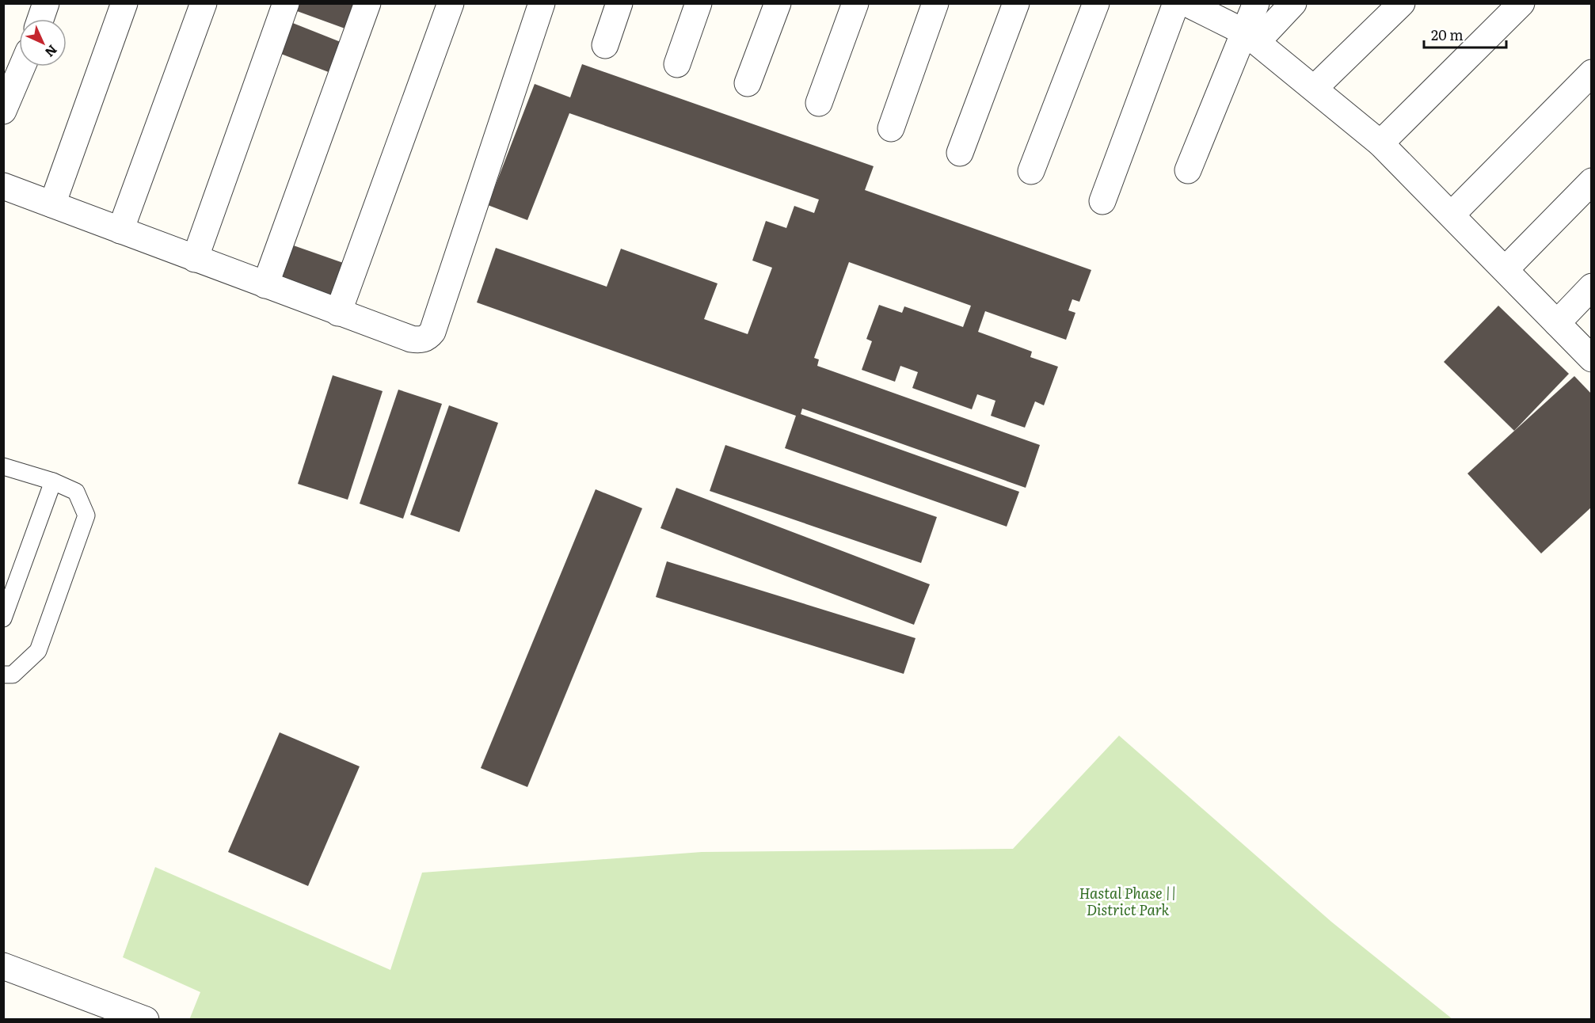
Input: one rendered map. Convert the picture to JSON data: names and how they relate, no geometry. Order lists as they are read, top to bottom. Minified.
{"parks":["Hastal Phase || District Park"],"scale_bar":"20 m","north":"bottom right"}
